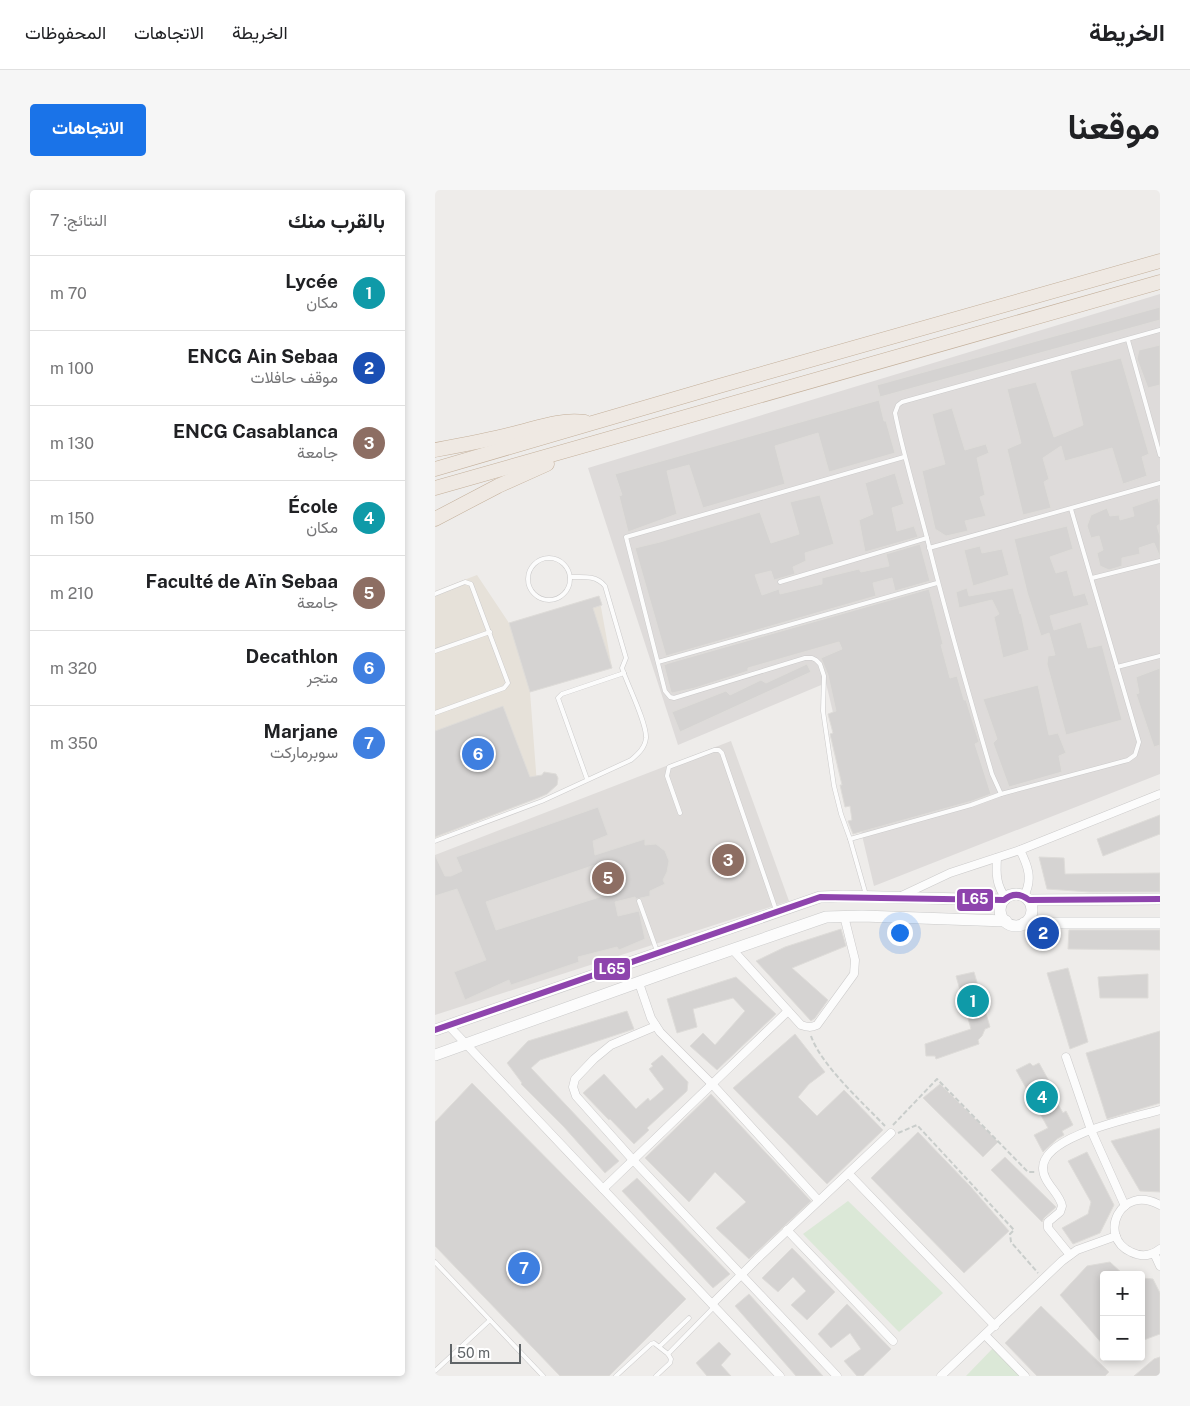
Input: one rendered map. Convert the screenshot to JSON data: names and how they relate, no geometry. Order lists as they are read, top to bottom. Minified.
{"lines":["transit line L65"],"scale_bar":"50 m","page":{"header":"الخريطة","nav":["الخريطة","الاتجاهات","المحفوظات"],"title":"موقعنا","buttons":"الاتجاهات","heading":["بالقرب منك","النتائج: 7"],"list":[{"mark":"1","name":"Lycée","note":"مكان","value":"70 m"},{"mark":"2","name":"ENCG Ain Sebaa","note":"موقف حافلات","value":"100 m"},{"mark":"3","name":"ENCG Casablanca","note":"جامعة","value":"130 m"},{"mark":"4","name":"École","note":"مكان","value":"150 m"},{"mark":"5","name":"Faculté de Aïn Sebaa","note":"جامعة","value":"210 m"},{"mark":"6","name":"Decathlon","note":"متجر","value":"320 m"},{"mark":"7","name":"Marjane","note":"سوبرماركت","value":"350 m"}],"pins":["6","3","5","2","1","4","7"],"map_buttons":["+","−"],"scale":"50 m"}}
